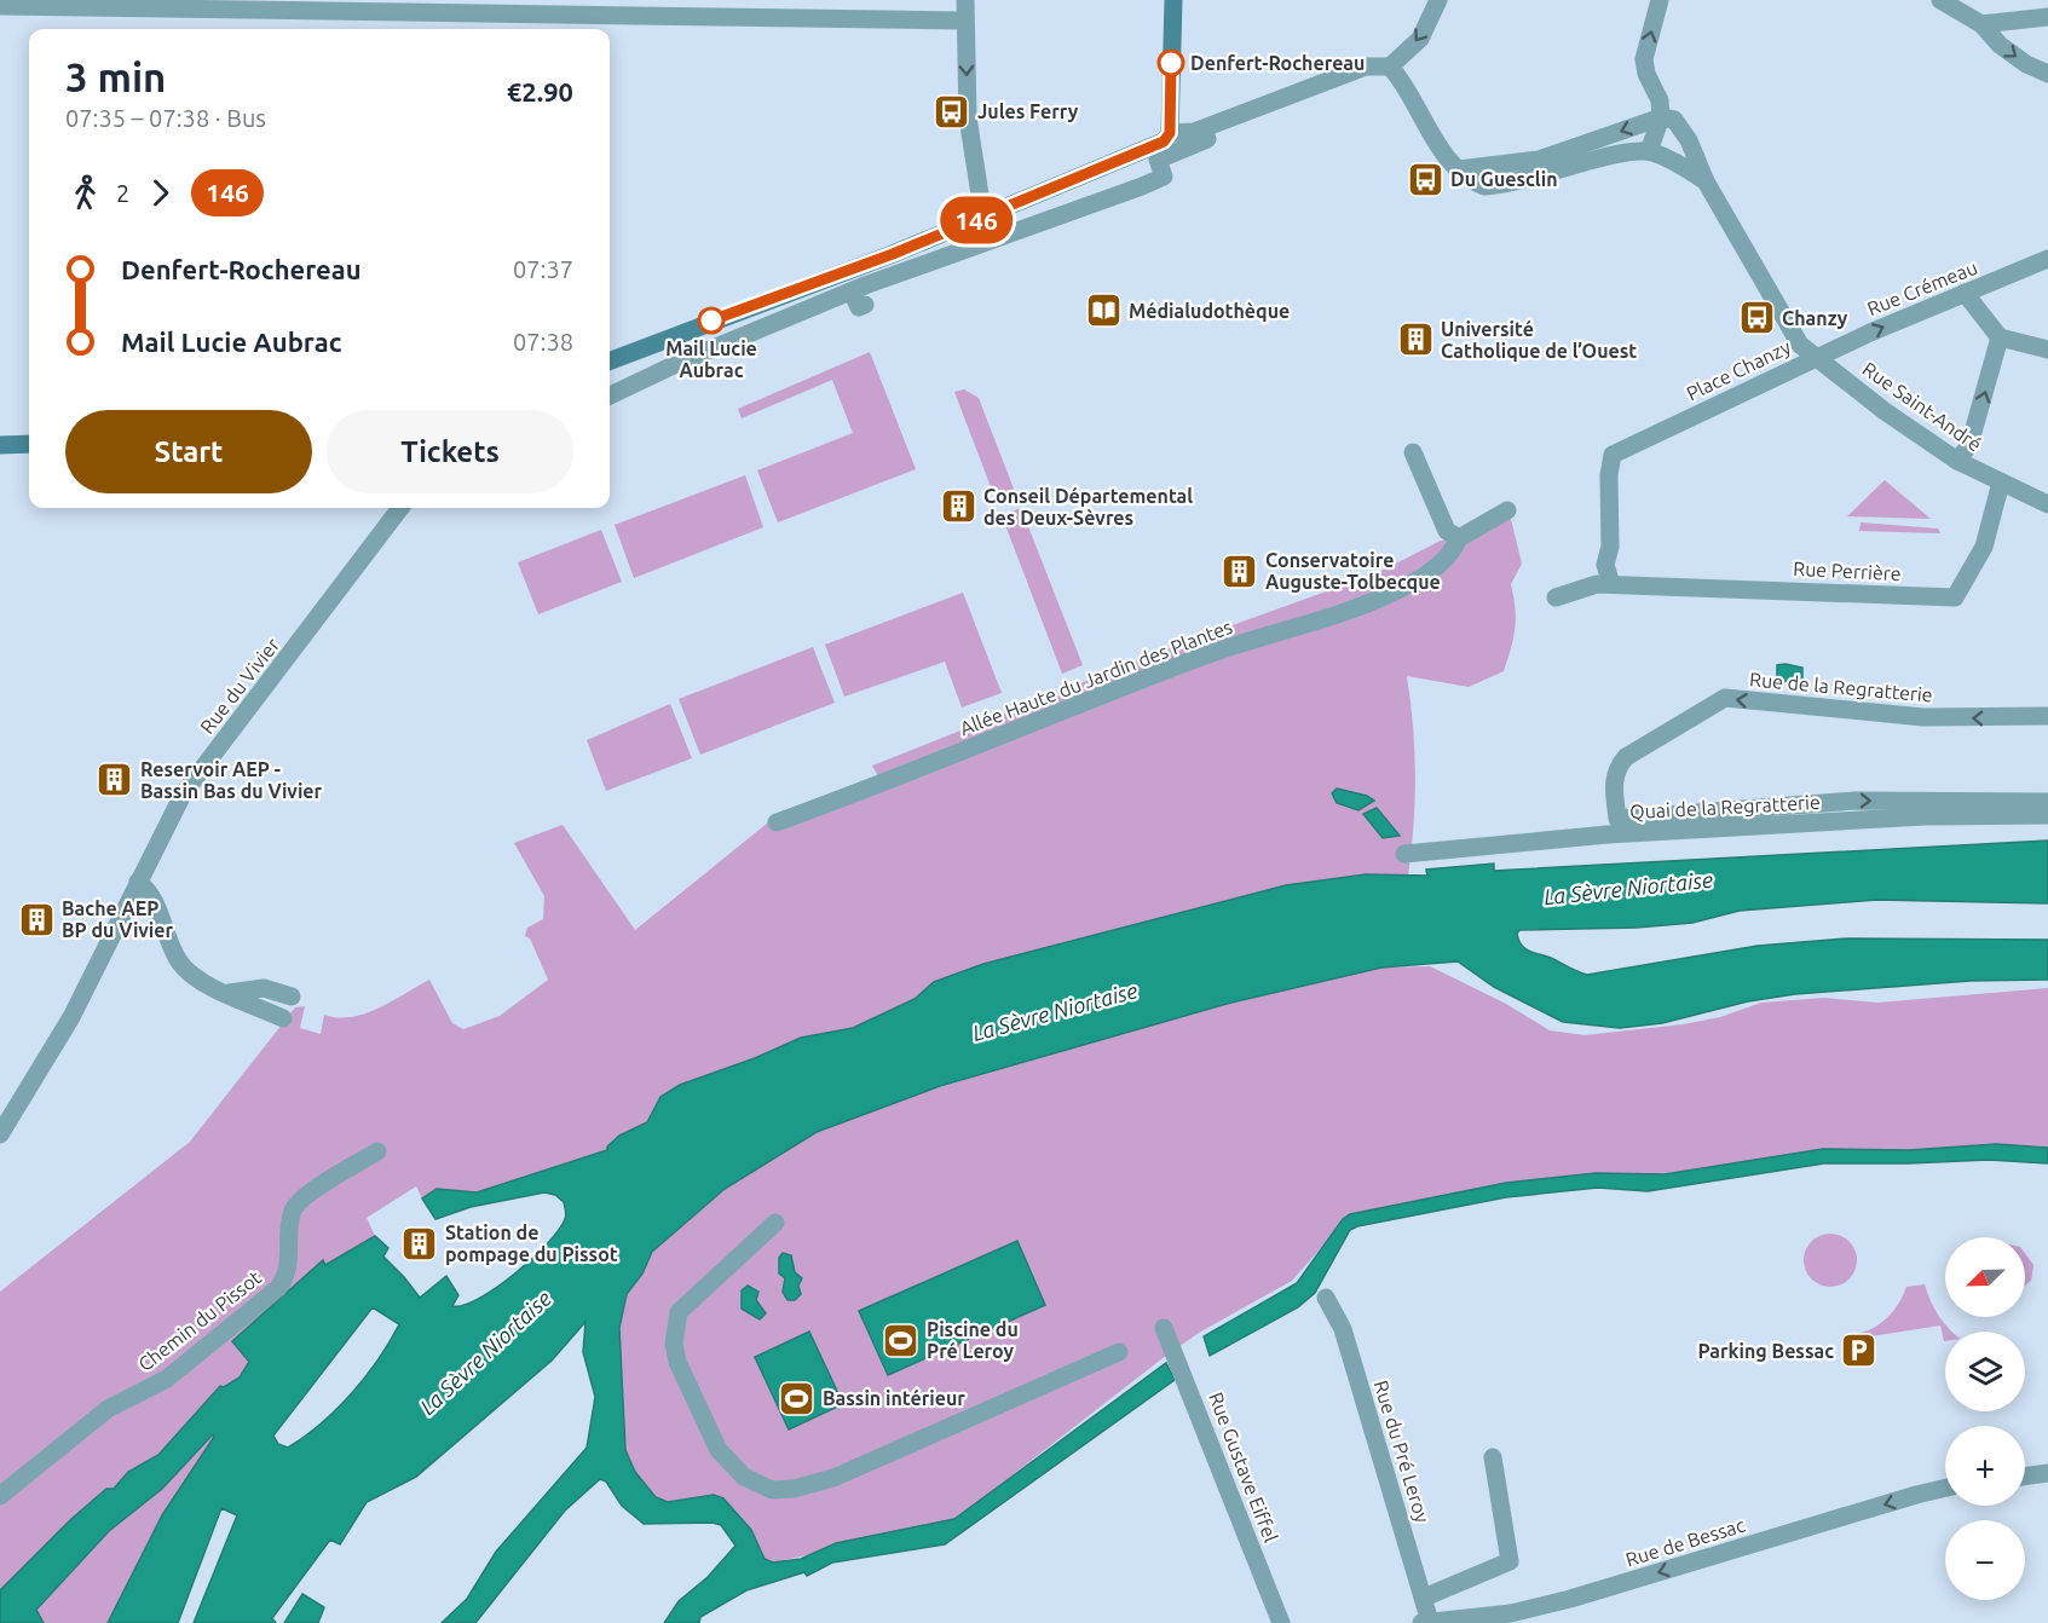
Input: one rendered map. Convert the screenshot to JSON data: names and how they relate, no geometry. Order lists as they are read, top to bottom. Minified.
{"streets":{"street":["Rue Crémeau","Place Chanzy","Rue Saint-André","Rue Perrière","Allée Haute du Jardin des Plantes","Rue du Vivier","Rue de la Regratterie","Quai de la Regratterie","Chemin du Pissot","Rue du Pré Leroy","Rue Gustave Eiffel","Rue de Bessac"]},"crossings":[["Rue Crémeau","Place Chanzy"],["Rue Crémeau","Rue Saint-André"],["Place Chanzy","Rue Saint-André"],["Place Chanzy","Rue Perrière"],["Rue Saint-André","Rue Perrière"],["Rue de la Regratterie","Quai de la Regratterie"],["Rue du Pré Leroy","Rue de Bessac"]],"one_way":["Rue Crémeau","Rue de la Regratterie","Rue de Bessac"],"water":["La Sèvre Niortaise"],"places":{"other":["Denfert-Rochereau","Mail Lucie Aubrac"],"bus stop":["Jules Ferry","Du Guesclin","Chanzy"],"library":["Médialudothèque"],"building":["Université Catholique de l’Ouest","Conseil Départemental des Deux-Sèvres","Conservatoire Auguste-Tolbecque","Reservoir AEP - Bassin Bas du Vivier","Bache AEP BP du Vivier","Station de pompage du Pissot"],"sports":["Piscine du Pré Leroy","Bassin intérieur"],"parking":["Parking Bessac"]},"lines":["bus line 146"],"north":"bottom left","page":{"on_map":"146","heading":["3 min","07:35 – 07:38 · Bus","€2.90"],"legs":["2","146"],"list":[{"name":"Denfert-Rochereau","value":"07:37"},{"name":"Mail Lucie Aubrac","value":"07:38"}],"buttons":["Start","Tickets"],"map_buttons":["+","−"]}}
